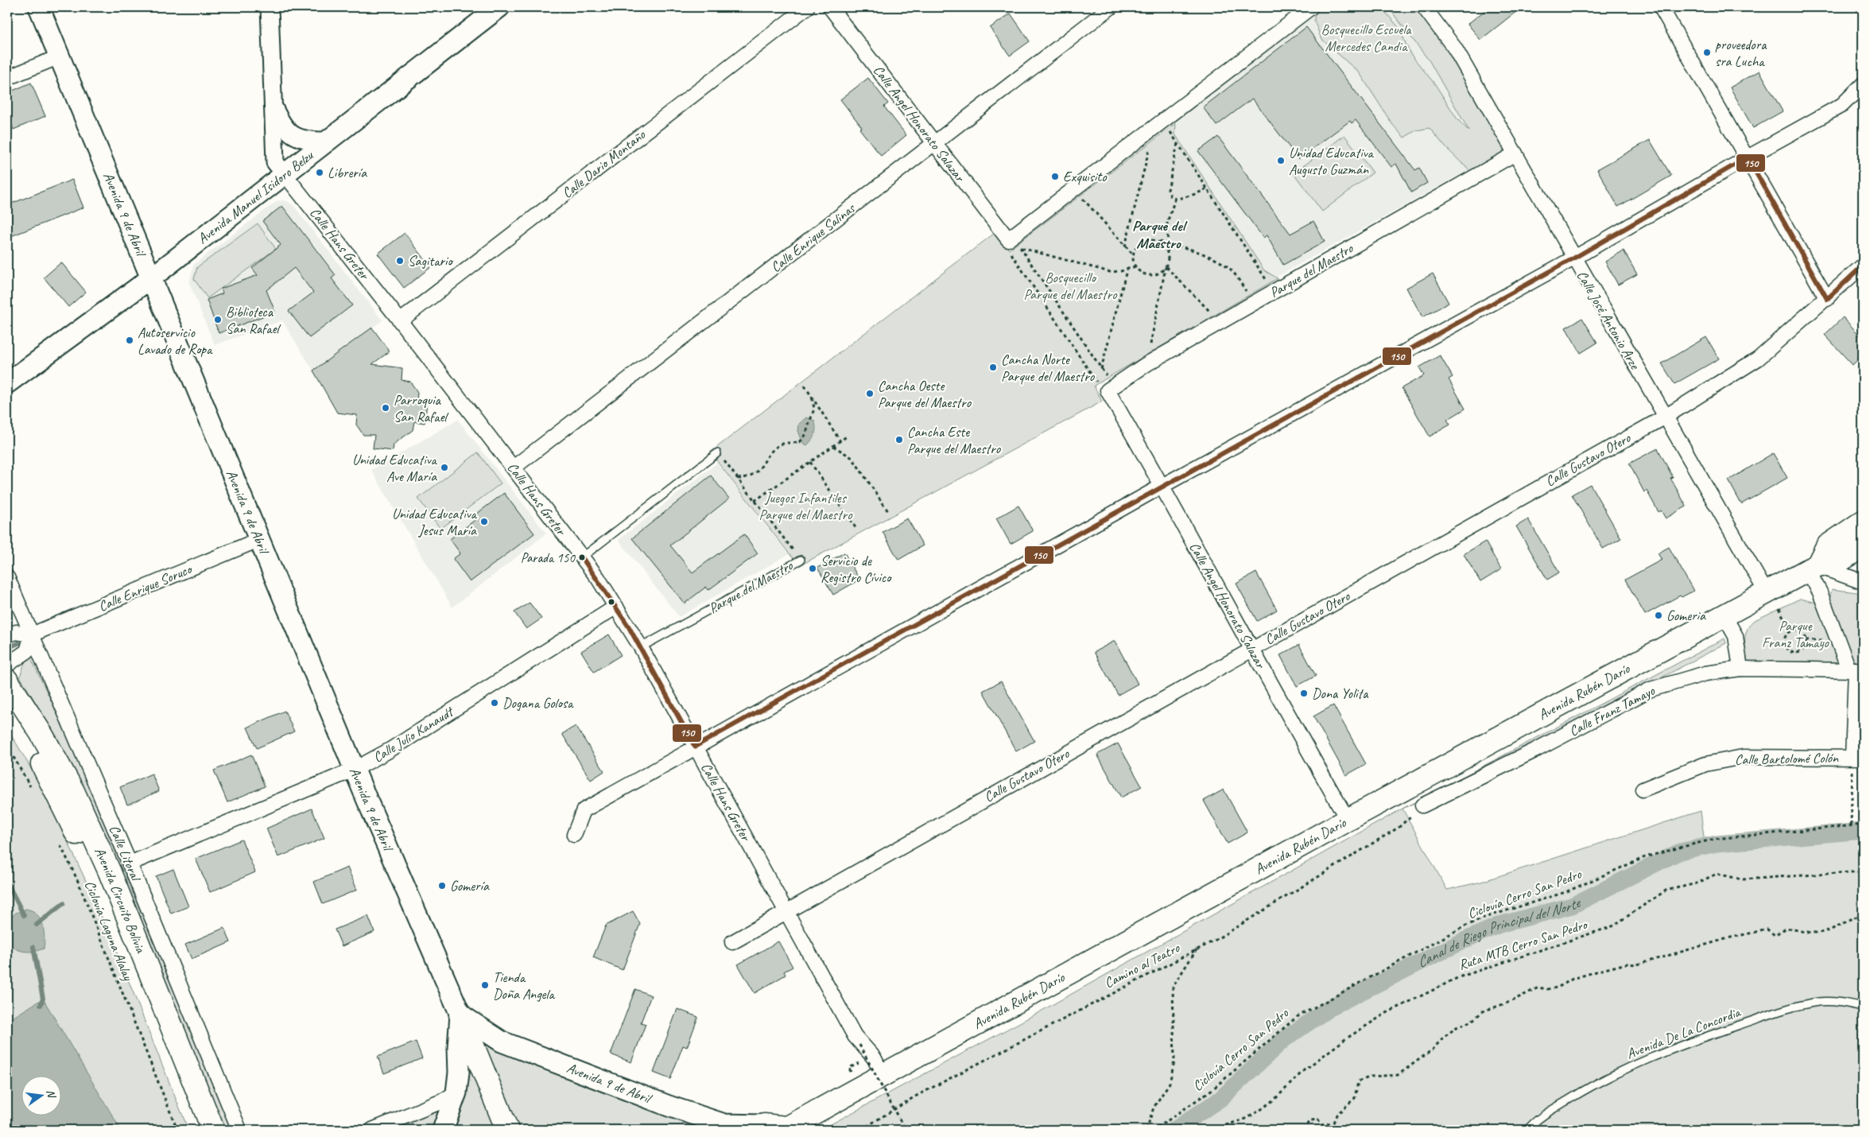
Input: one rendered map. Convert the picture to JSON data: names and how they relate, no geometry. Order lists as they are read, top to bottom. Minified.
{"streets":{"highway":["Avenida Rubén Darío","Avenida Circuito Bolivia"],"main road":["Avenida Manuel Isidoro Belzu","Avenida 9 de Abril"],"street":["Calle Angel Honorato Salazar","Calle Dario Montaño","Calle Enrique Salinas","Calle Hans Greter","Parque del Maestro","Calle José Antonio Arze","Calle Gustavo Otero","Calle Enrique Soruco","Calle Franz Tamayo","Calle Julio Kanaudt","Calle Bartolomé Colón","Calle Litoral"],"lane":["Avenida De La Concordia"],"path":["Ciclovía Cerro San Pedro","Ciclovía Laguna Alalay","Ruta MTB Cerro San Pedro","Camino al Teatro"]},"crossings":[["Calle Angel Honorato Salazar","Calle Enrique Salinas"],["Calle Angel Honorato Salazar","Parque del Maestro"],["Calle Angel Honorato Salazar","Calle Gustavo Otero"],["Calle Angel Honorato Salazar","Avenida Rubén Darío"],["Calle Dario Montaño","Calle Hans Greter"],["Avenida Manuel Isidoro Belzu","Avenida 9 de Abril"],["Avenida Manuel Isidoro Belzu","Calle Hans Greter"],["Avenida 9 de Abril","Calle Enrique Soruco"],["Avenida 9 de Abril","Avenida Rubén Darío"],["Avenida 9 de Abril","Calle Julio Kanaudt"],["Calle Enrique Salinas","Calle Hans Greter"],["Calle Hans Greter","Parque del Maestro"],["Calle Hans Greter","Calle Gustavo Otero"],["Calle Hans Greter","Avenida Rubén Darío"],["Calle Hans Greter","Calle Julio Kanaudt"],["Parque del Maestro","Calle José Antonio Arze"],["Calle José Antonio Arze","Calle Gustavo Otero"],["Calle José Antonio Arze","Avenida Rubén Darío"],["Calle Enrique Soruco","Calle Litoral"],["Calle Franz Tamayo","Camino al Teatro"],["Calle Julio Kanaudt","Calle Litoral"]],"districts":["Parque del Maestro"],"water":["Canal de Riego Principal del Norte"],"parks":["Bosquecillo Escuela Mercedes Candia","Bosquecillo Parque del Maestro","Juegos Infantiles Parque del Maestro","Parque Franz Tamayo"],"places":["proveedora sra Lucha","Unidad Educativa Augusto Guzmán","Librería","Exquisito","Sagitario","Biblioteca San Rafael","Autoservicio Lavado de Ropa","Cancha Norte Parque del Maestro","Cancha Oeste Parque del Maestro","Parroquia San Rafael","Cancha Este Parque del Maestro","Unidad Educativa Ave María","Unidad Educativa Jesus María","Parada 150","Servicio de Registro Cívico","Gomeria","Dona Yolita","Dogana Golosa","Gomería","Tienda Doña Angela"],"lines":["transit line 150"],"north":"right"}
